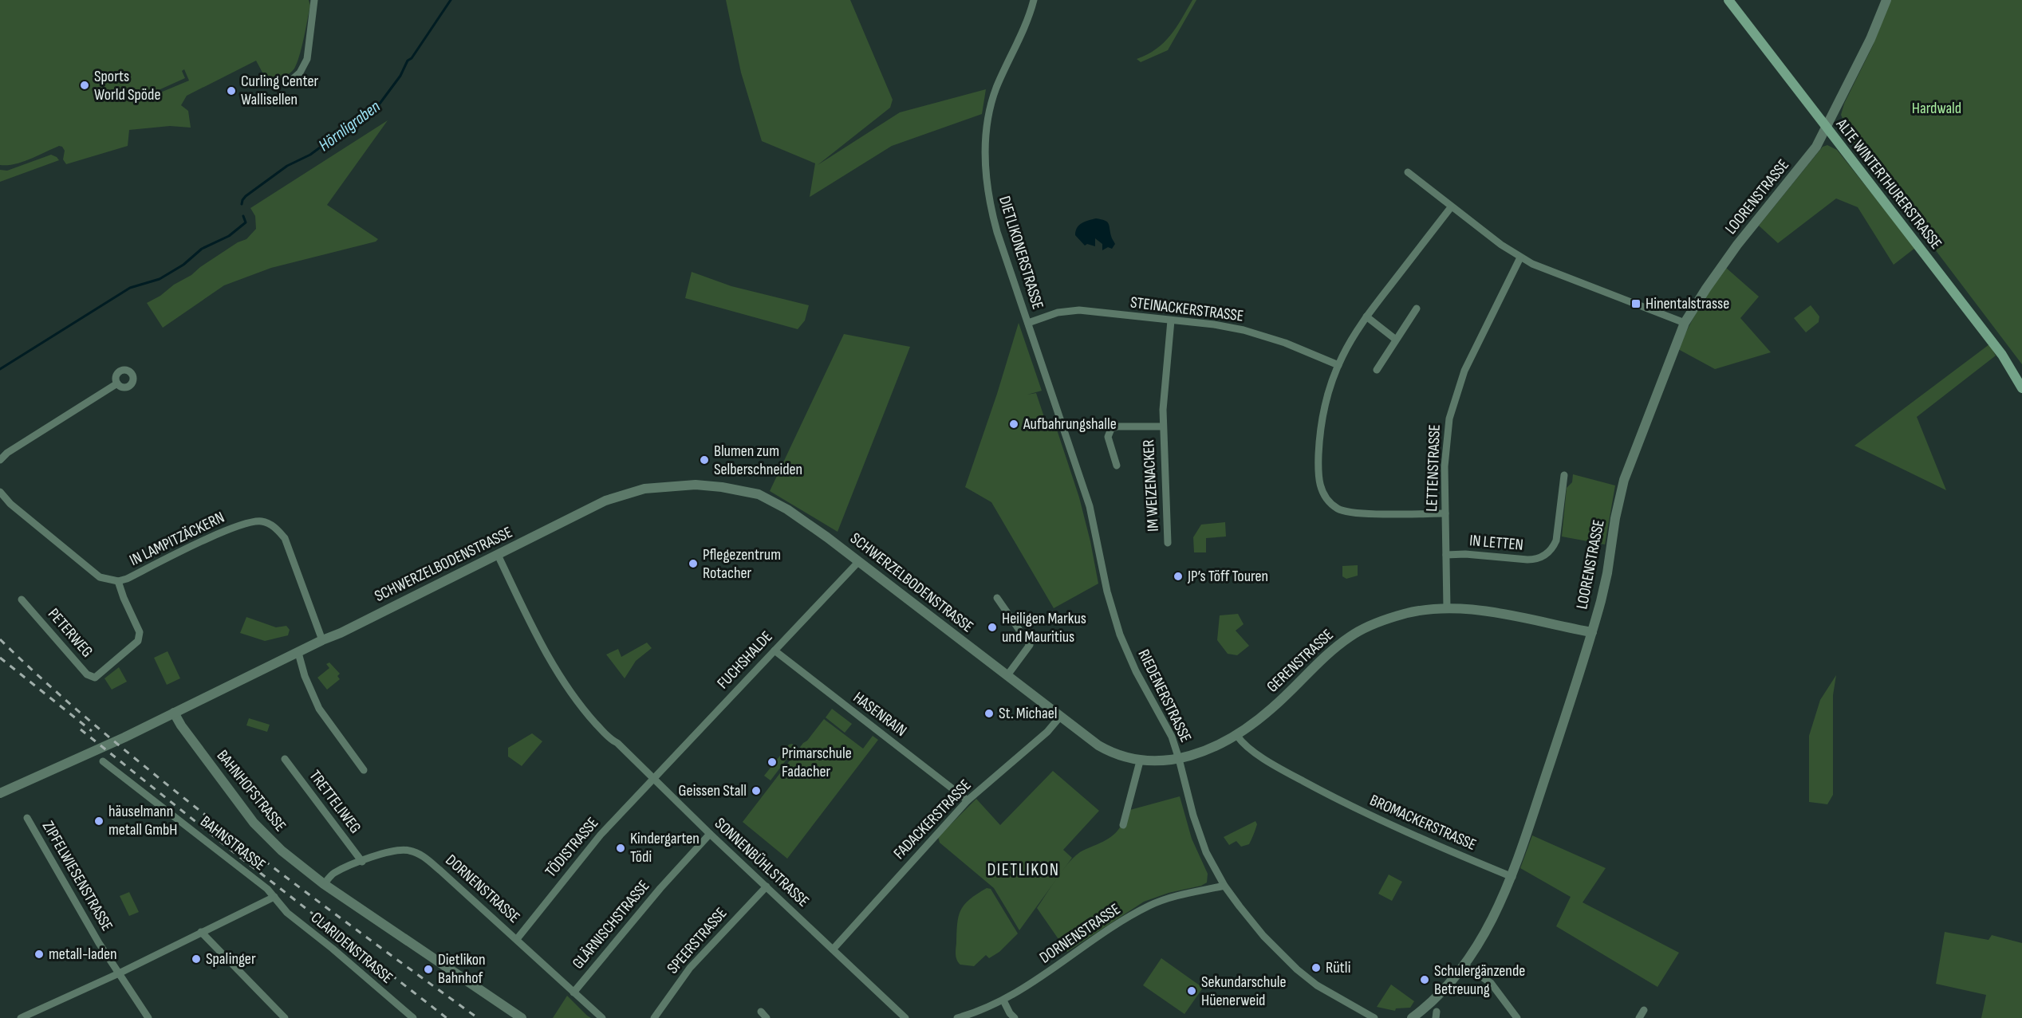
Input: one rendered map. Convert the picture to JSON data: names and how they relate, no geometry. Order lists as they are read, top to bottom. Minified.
{"streets":{"main road":["ALTE WINTERTHURERSTRASSE"],"street":["LOORENSTRASSE","DIETLIKONERSTRASSE","STEINACKERSTRASSE","LETTENSTRASSE","IM WEIZENACKER","IN LAMPITZÄCKERN","IN LETTEN","SCHWERZELBODENSTRASSE","PETERWEG","FUCHSHALDE","GERENSTRASSE","RIEDENERSTRASSE","HASENRAIN","BAHNHOFSTRASSE","TRETTELIWEG","FADACKERSTRASSE","BROMACKERSTRASSE","BAHNSTRASSE","TÖDISTRASSE","SONNENBÜHLSTRASSE","ZIPFELWIESENSTRASSE","DORNENSTRASSE","GLÄRNISCHSTRASSE","SPEERSTRASSE","CLARIDENSTRASSE"]},"crossings":[["ALTE WINTERTHURERSTRASSE","LOORENSTRASSE"],["LOORENSTRASSE","GERENSTRASSE"],["LOORENSTRASSE","BROMACKERSTRASSE"],["DIETLIKONERSTRASSE","STEINACKERSTRASSE"],["DIETLIKONERSTRASSE","RIEDENERSTRASSE"],["STEINACKERSTRASSE","IM WEIZENACKER"],["STEINACKERSTRASSE","RIEDENERSTRASSE"],["LETTENSTRASSE","IN LETTEN"],["LETTENSTRASSE","GERENSTRASSE"],["IN LAMPITZÄCKERN","SCHWERZELBODENSTRASSE"],["IN LAMPITZÄCKERN","PETERWEG"],["SCHWERZELBODENSTRASSE","FUCHSHALDE"],["SCHWERZELBODENSTRASSE","GERENSTRASSE"],["SCHWERZELBODENSTRASSE","RIEDENERSTRASSE"],["SCHWERZELBODENSTRASSE","BAHNHOFSTRASSE"],["SCHWERZELBODENSTRASSE","FADACKERSTRASSE"],["SCHWERZELBODENSTRASSE","SONNENBÜHLSTRASSE"],["FUCHSHALDE","HASENRAIN"],["FUCHSHALDE","TÖDISTRASSE"],["FUCHSHALDE","SONNENBÜHLSTRASSE"],["GERENSTRASSE","RIEDENERSTRASSE"],["GERENSTRASSE","BROMACKERSTRASSE"],["RIEDENERSTRASSE","DORNENSTRASSE"],["HASENRAIN","FADACKERSTRASSE"],["BAHNHOFSTRASSE","DORNENSTRASSE"],["TRETTELIWEG","DORNENSTRASSE"],["FADACKERSTRASSE","SONNENBÜHLSTRASSE"],["BAHNSTRASSE","CLARIDENSTRASSE"],["TÖDISTRASSE","SONNENBÜHLSTRASSE"],["TÖDISTRASSE","DORNENSTRASSE"],["SONNENBÜHLSTRASSE","GLÄRNISCHSTRASSE"],["SONNENBÜHLSTRASSE","SPEERSTRASSE"],["DORNENSTRASSE","GLÄRNISCHSTRASSE"]],"districts":["DIETLIKON"],"water":["Hörnligraben"],"parks":["Hardwald"],"places":{"other":["Sports World Spöde","Curling Center Wallisellen","Aufbahrungshalle","Blumen zum Selberschneiden","Pflegezentrum Rotacher","JP’s Töff Touren","Heiligen Markus und Mauritius","St. Michael","Primarschule Fadacher","Geissen Stall","häuselmann metall GmbH","Kindergarten Tödi","metall-laden","Spalinger","Rütli","Dietlikon Bahnhof","Schulergänzende Betreuung","Sekundarschule Hüenerweid"],"transit":["Hinentalstrasse"]}}
